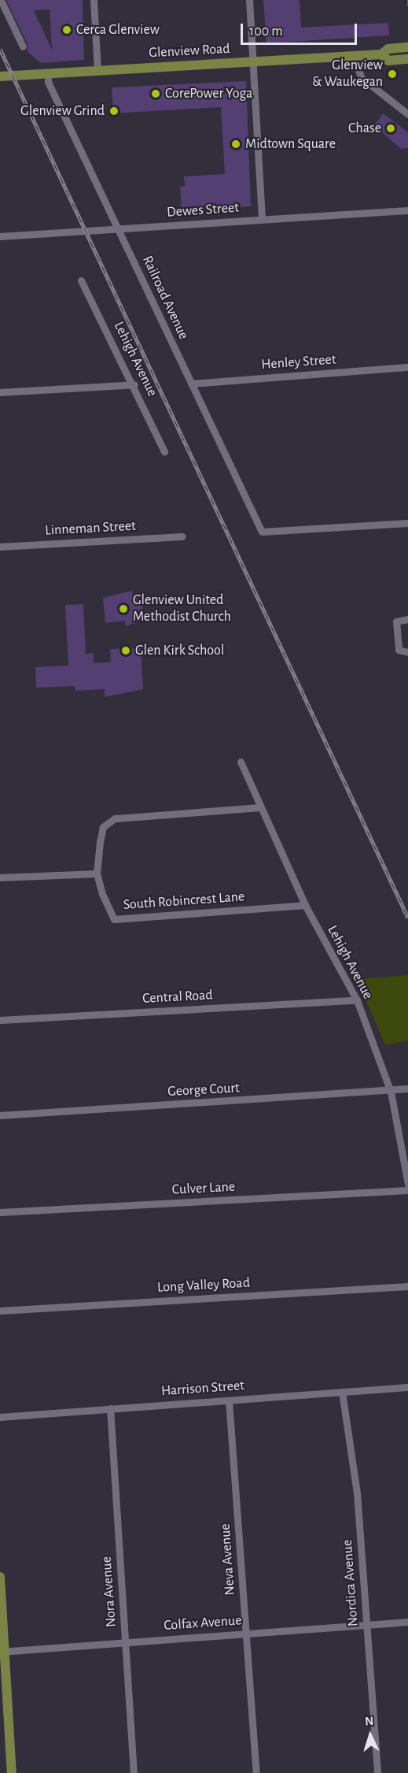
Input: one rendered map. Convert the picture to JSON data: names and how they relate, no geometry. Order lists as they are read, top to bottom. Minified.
{"streets":{"main road":["Glenview Road"],"street":["Dewes Street","Railroad Avenue","Lehigh Avenue","Henley Street","Linneman Street","South Robincrest Lane","Central Road","George Court","Culver Lane","Long Valley Road","Harrison Street","Neva Avenue","Nordica Avenue","Nora Avenue","Colfax Avenue"]},"crossings":[["Glenview Road","Railroad Avenue"],["Dewes Street","Railroad Avenue"],["Railroad Avenue","Henley Street"],["Lehigh Avenue","South Robincrest Lane"],["Lehigh Avenue","Central Road"],["Lehigh Avenue","George Court"],["Harrison Street","Neva Avenue"],["Harrison Street","Nordica Avenue"],["Harrison Street","Nora Avenue"],["Neva Avenue","Colfax Avenue"],["Nordica Avenue","Colfax Avenue"],["Nora Avenue","Colfax Avenue"]],"places":["Cerca Glenview","Glenview & Waukegan","CorePower Yoga","Glenview Grind","Chase","Midtown Square","Glenview United Methodist Church","Glen Kirk School"],"scale_bar":"100 m","north":"top"}
